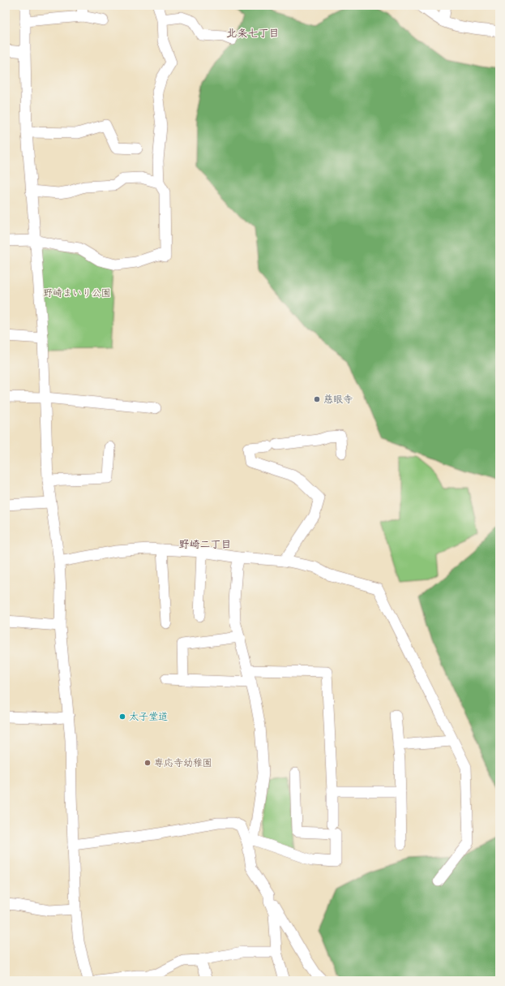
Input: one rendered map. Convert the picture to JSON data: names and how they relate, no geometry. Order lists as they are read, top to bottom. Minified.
{"districts":["北条七丁目","野崎二丁目"],"parks":["野崎まいり公園"],"places":["慈眼寺","太子堂道","専応寺幼稚園"]}
